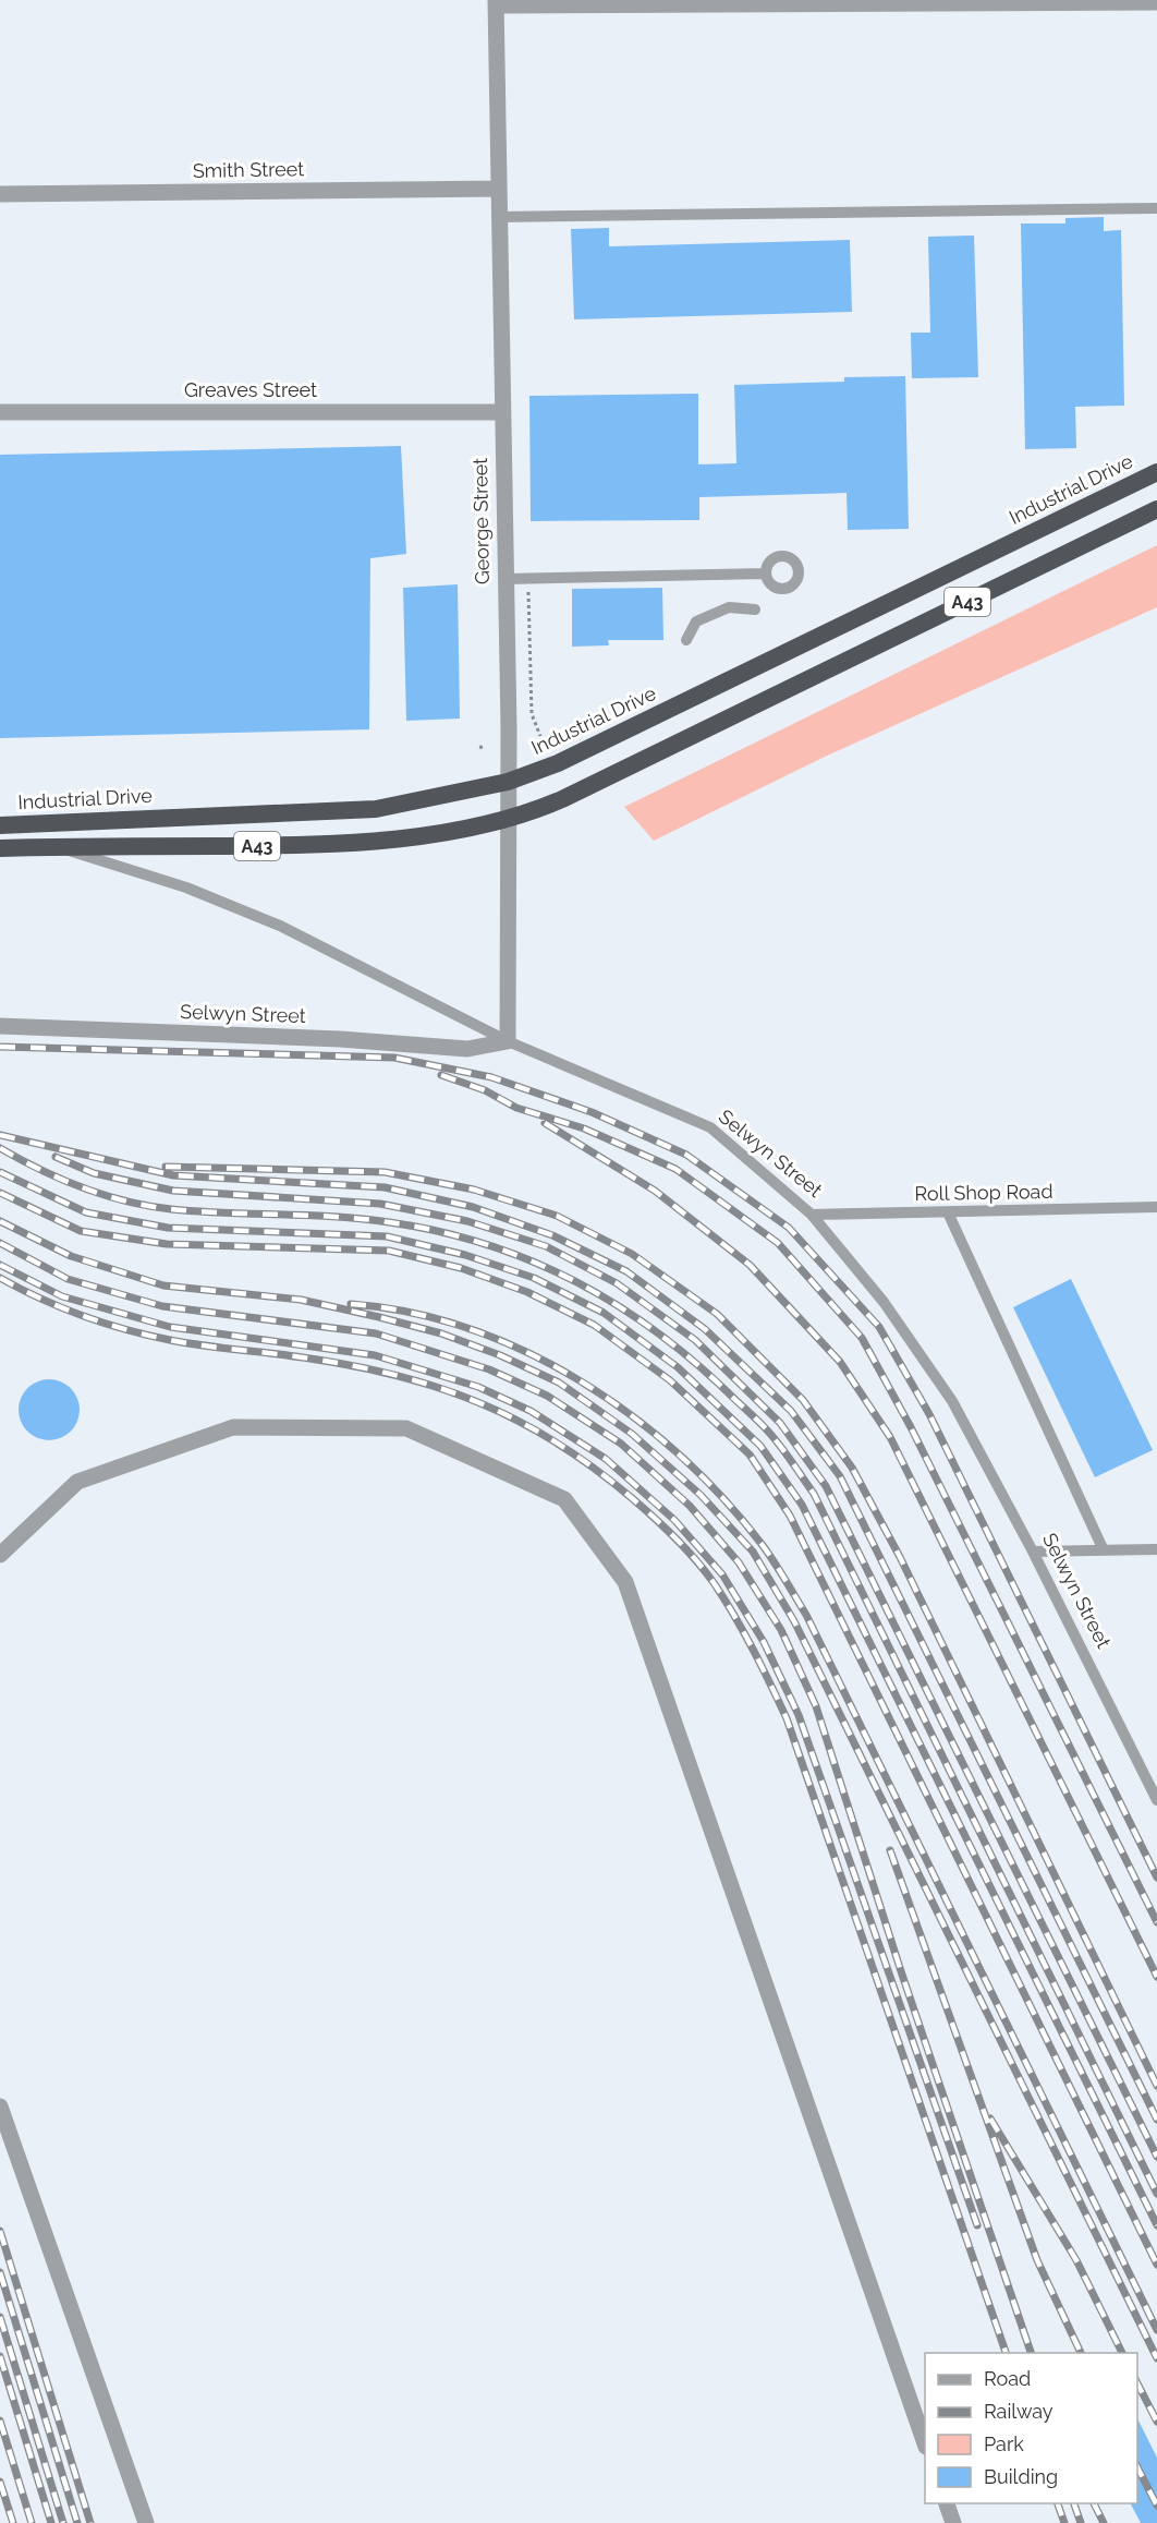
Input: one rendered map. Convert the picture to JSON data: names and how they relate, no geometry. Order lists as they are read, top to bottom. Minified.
{"streets":{"highway":["Industrial Drive","A43"],"street":["Smith Street","Greaves Street","George Street","Selwyn Street"],"lane":["Roll Shop Road"]},"crossings":[["Smith Street","George Street"],["Greaves Street","George Street"],["Industrial Drive","George Street"],["George Street","A43"],["George Street","Selwyn Street"],["Selwyn Street","Roll Shop Road"]],"legend":["Road","Railway","Park","Building"]}
